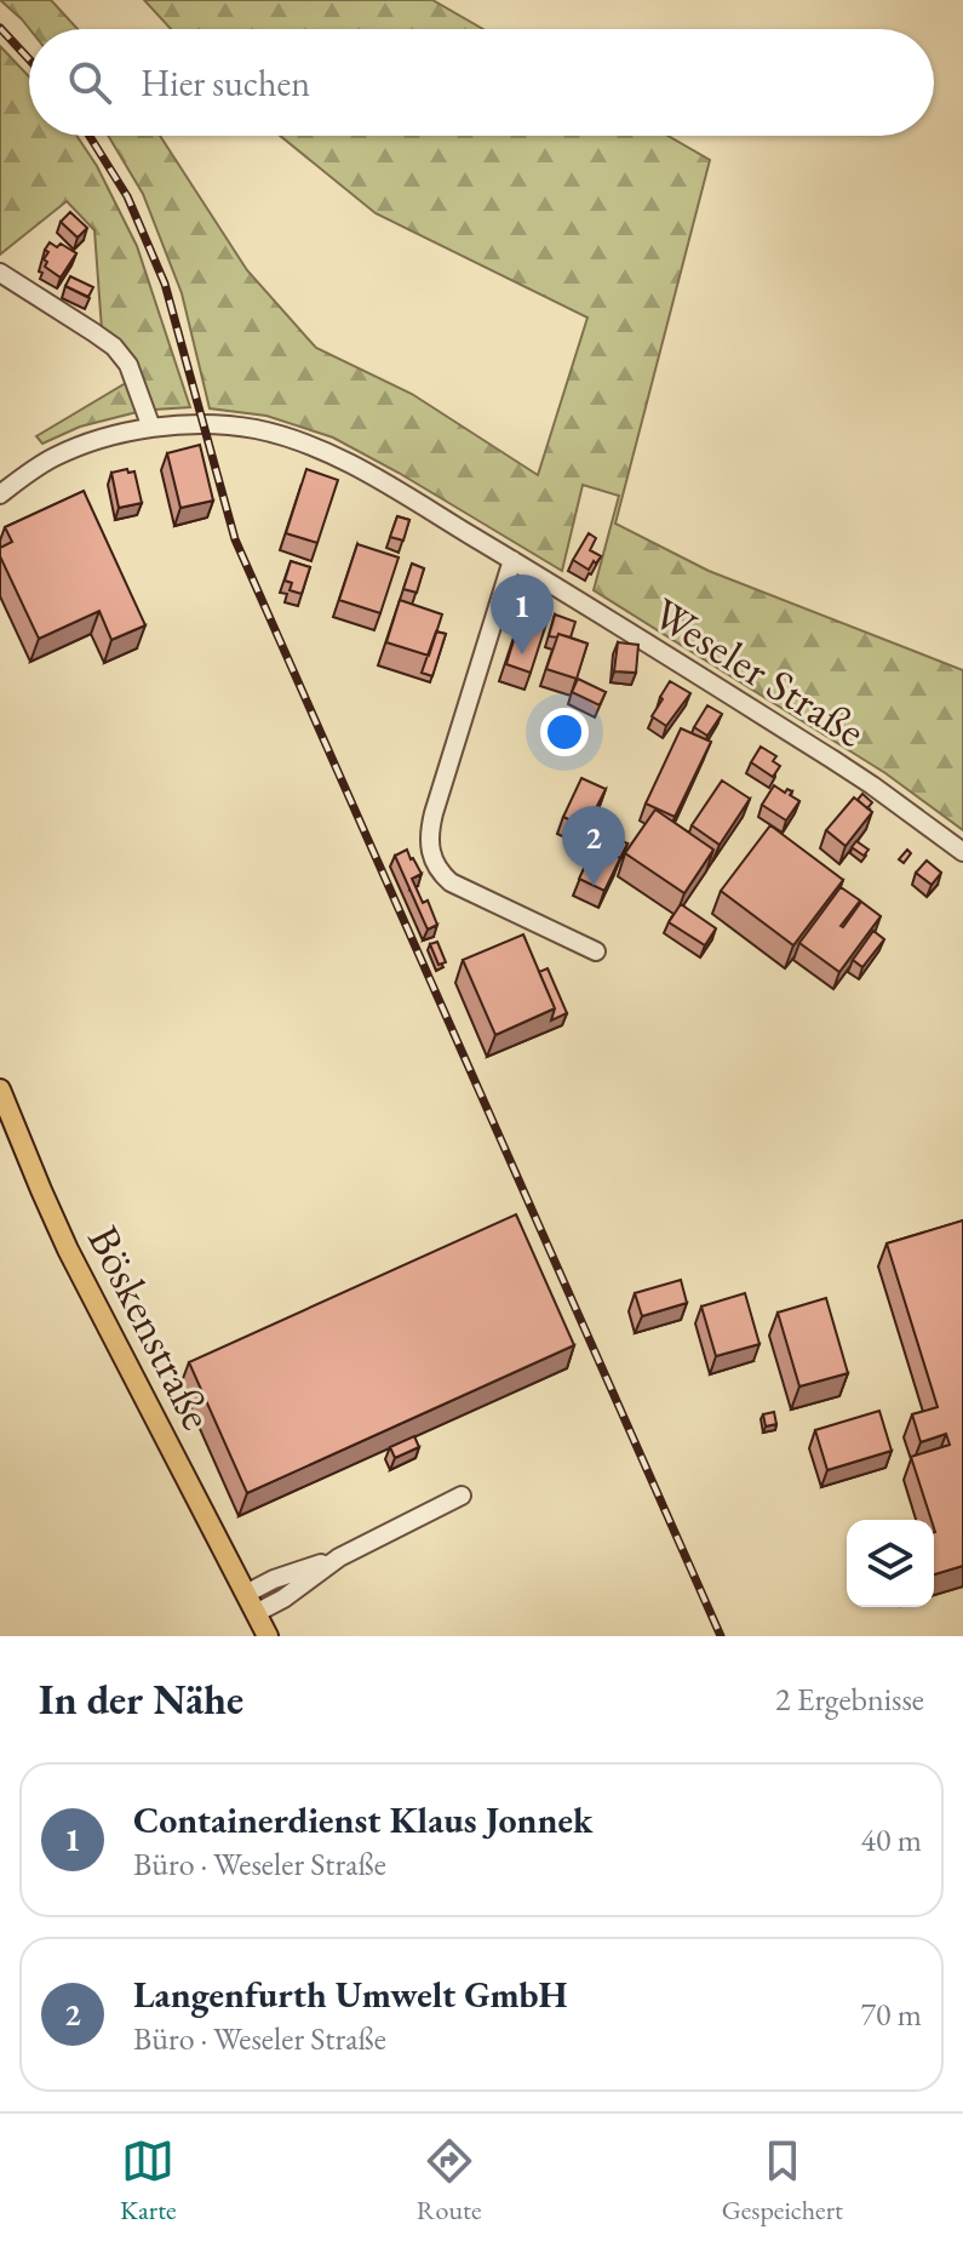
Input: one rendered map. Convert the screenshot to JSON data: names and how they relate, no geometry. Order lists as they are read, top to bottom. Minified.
{"streets":{"main road":["Böskenstraße"],"street":["Weseler Straße"]},"page":{"search":"Hier suchen","pins":["1","2"],"heading":["In der Nähe","2 Ergebnisse"],"list":[{"mark":"1","name":"Containerdienst Klaus Jonnek","note":"Büro · Weseler Straße","value":"40 m"},{"mark":"2","name":"Langenfurth Umwelt GmbH","note":"Büro · Weseler Straße","value":"70 m"}],"nav":["Karte","Route","Gespeichert"]}}
